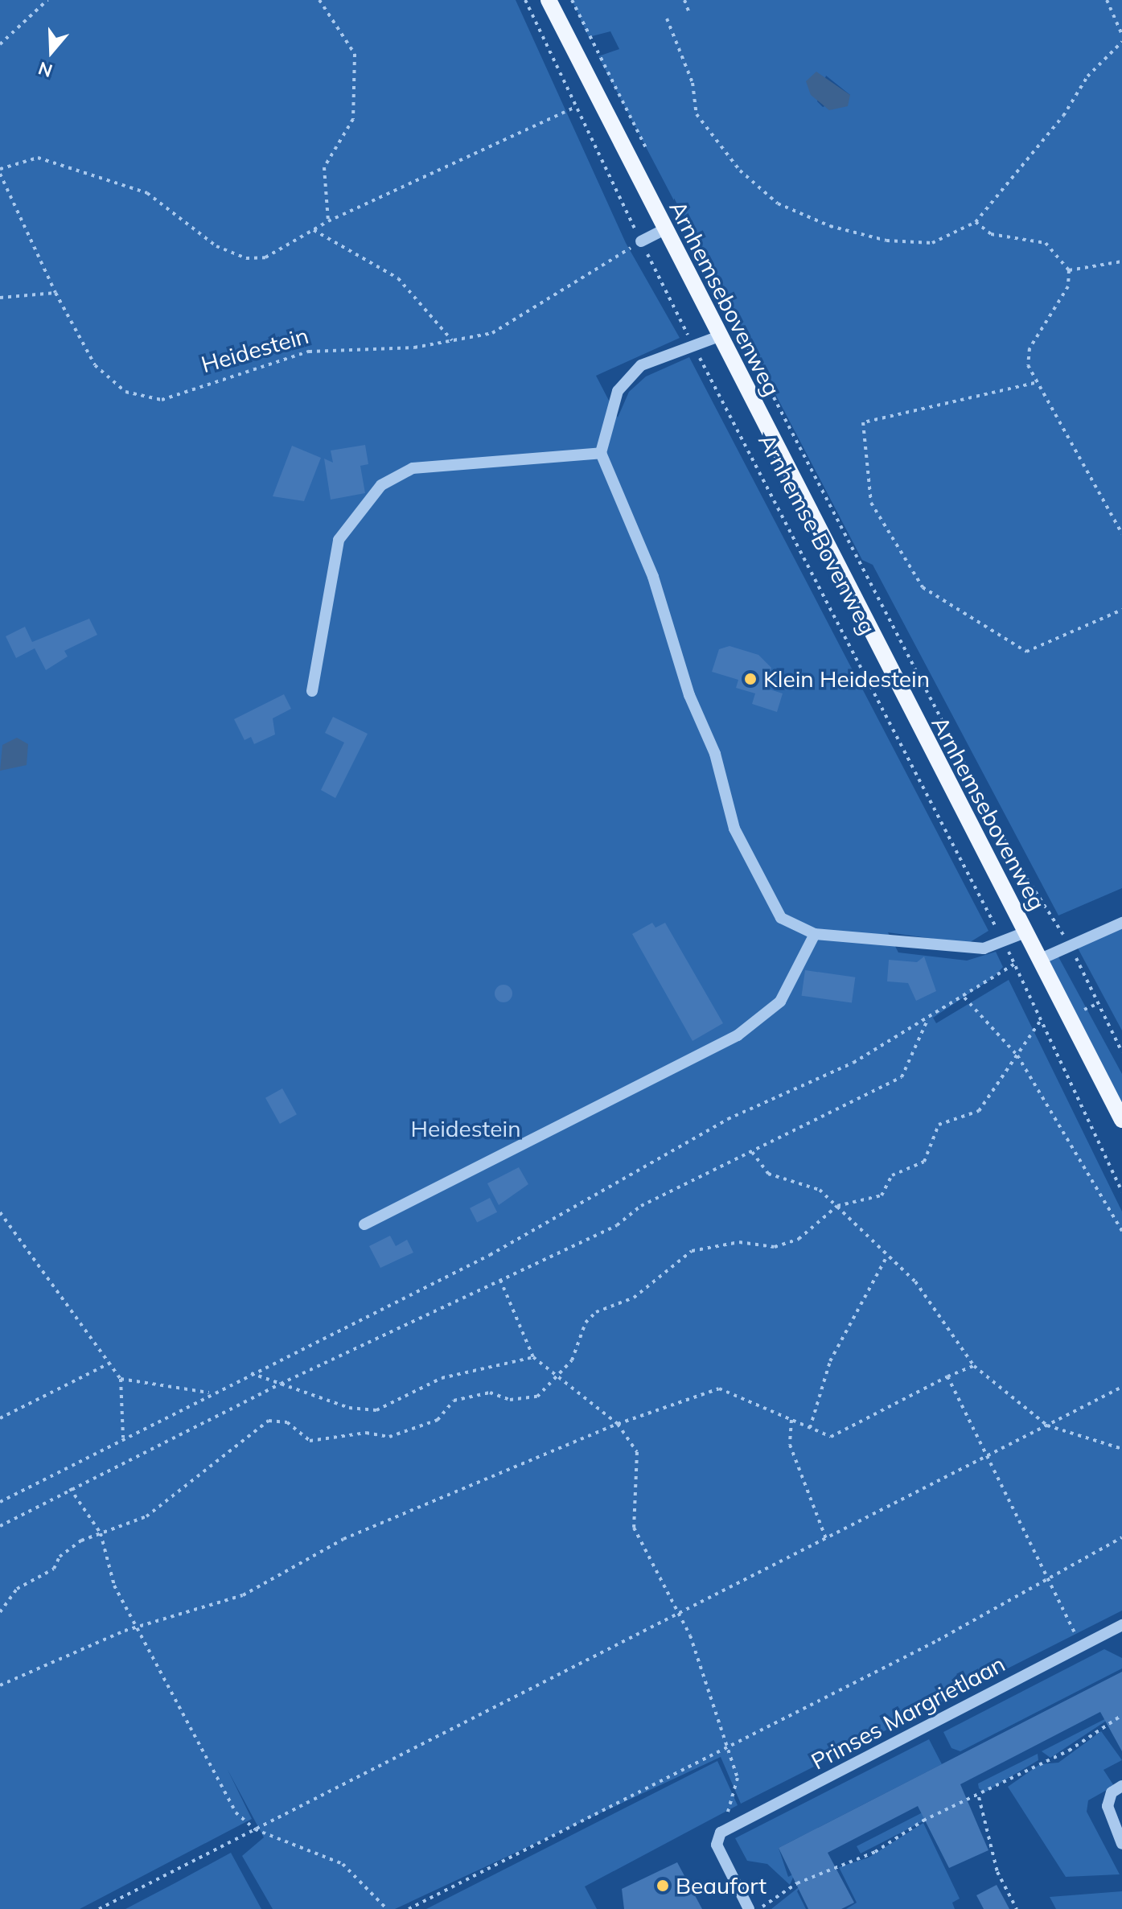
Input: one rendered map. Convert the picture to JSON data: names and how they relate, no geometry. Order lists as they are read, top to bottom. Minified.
{"streets":{"main road":["Arnhemsebovenweg"],"street":["Prinses Margrietlaan"],"path":["Heidestein","Arnhemse Bovenweg"]},"crossings":[["Heidestein","Arnhemse Bovenweg"]],"parks":["Heidestein"],"places":["Klein Heidestein","Beaufort"],"north":"bottom"}
